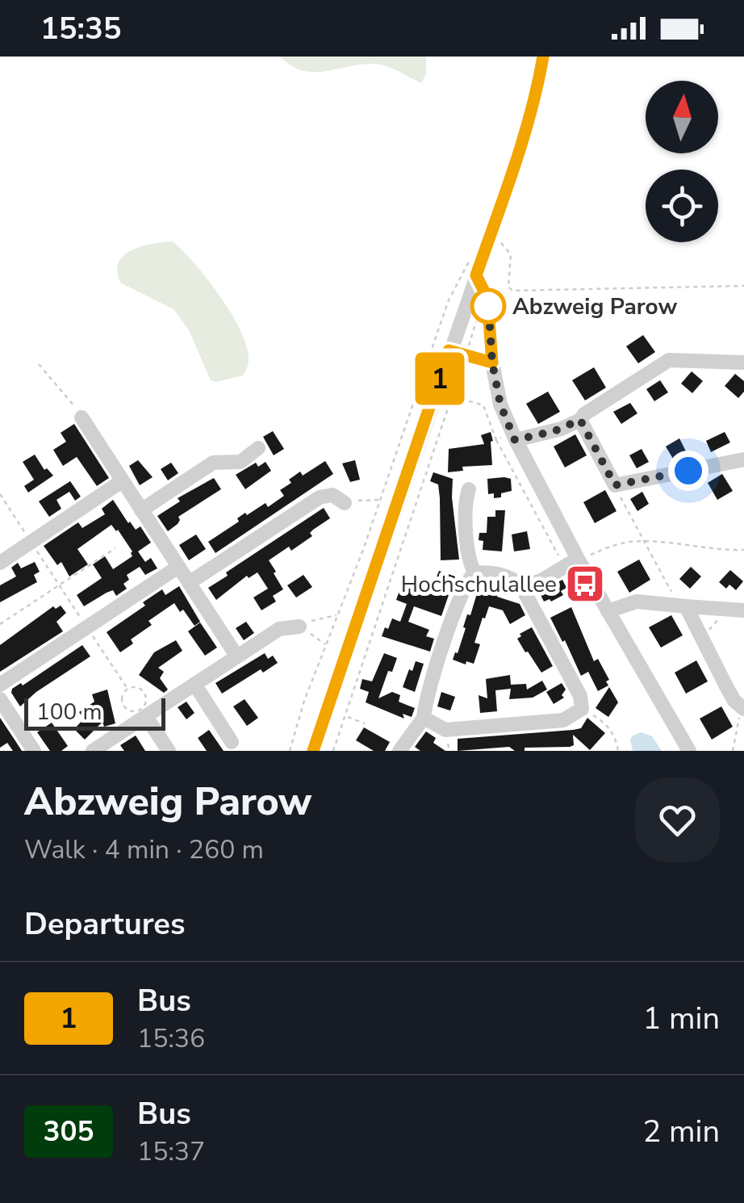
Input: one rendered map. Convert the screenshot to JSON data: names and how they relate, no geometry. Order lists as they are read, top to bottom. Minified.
{"places":{"other":["Abzweig Parow"],"bus stop":["Hochschulallee"]},"lines":["bus line 1"],"scale_bar":"100 m","north":"top","page":{"status":"15:35","on_map":"1","scale":"100 m","heading":[["Abzweig Parow","Walk · 4 min · 260 m"],"Departures"],"list":[{"mark":"1","name":"Bus","note":"15:36","value":"1 min"},{"mark":"305","name":"Bus","note":"15:37","value":"2 min"}]}}
